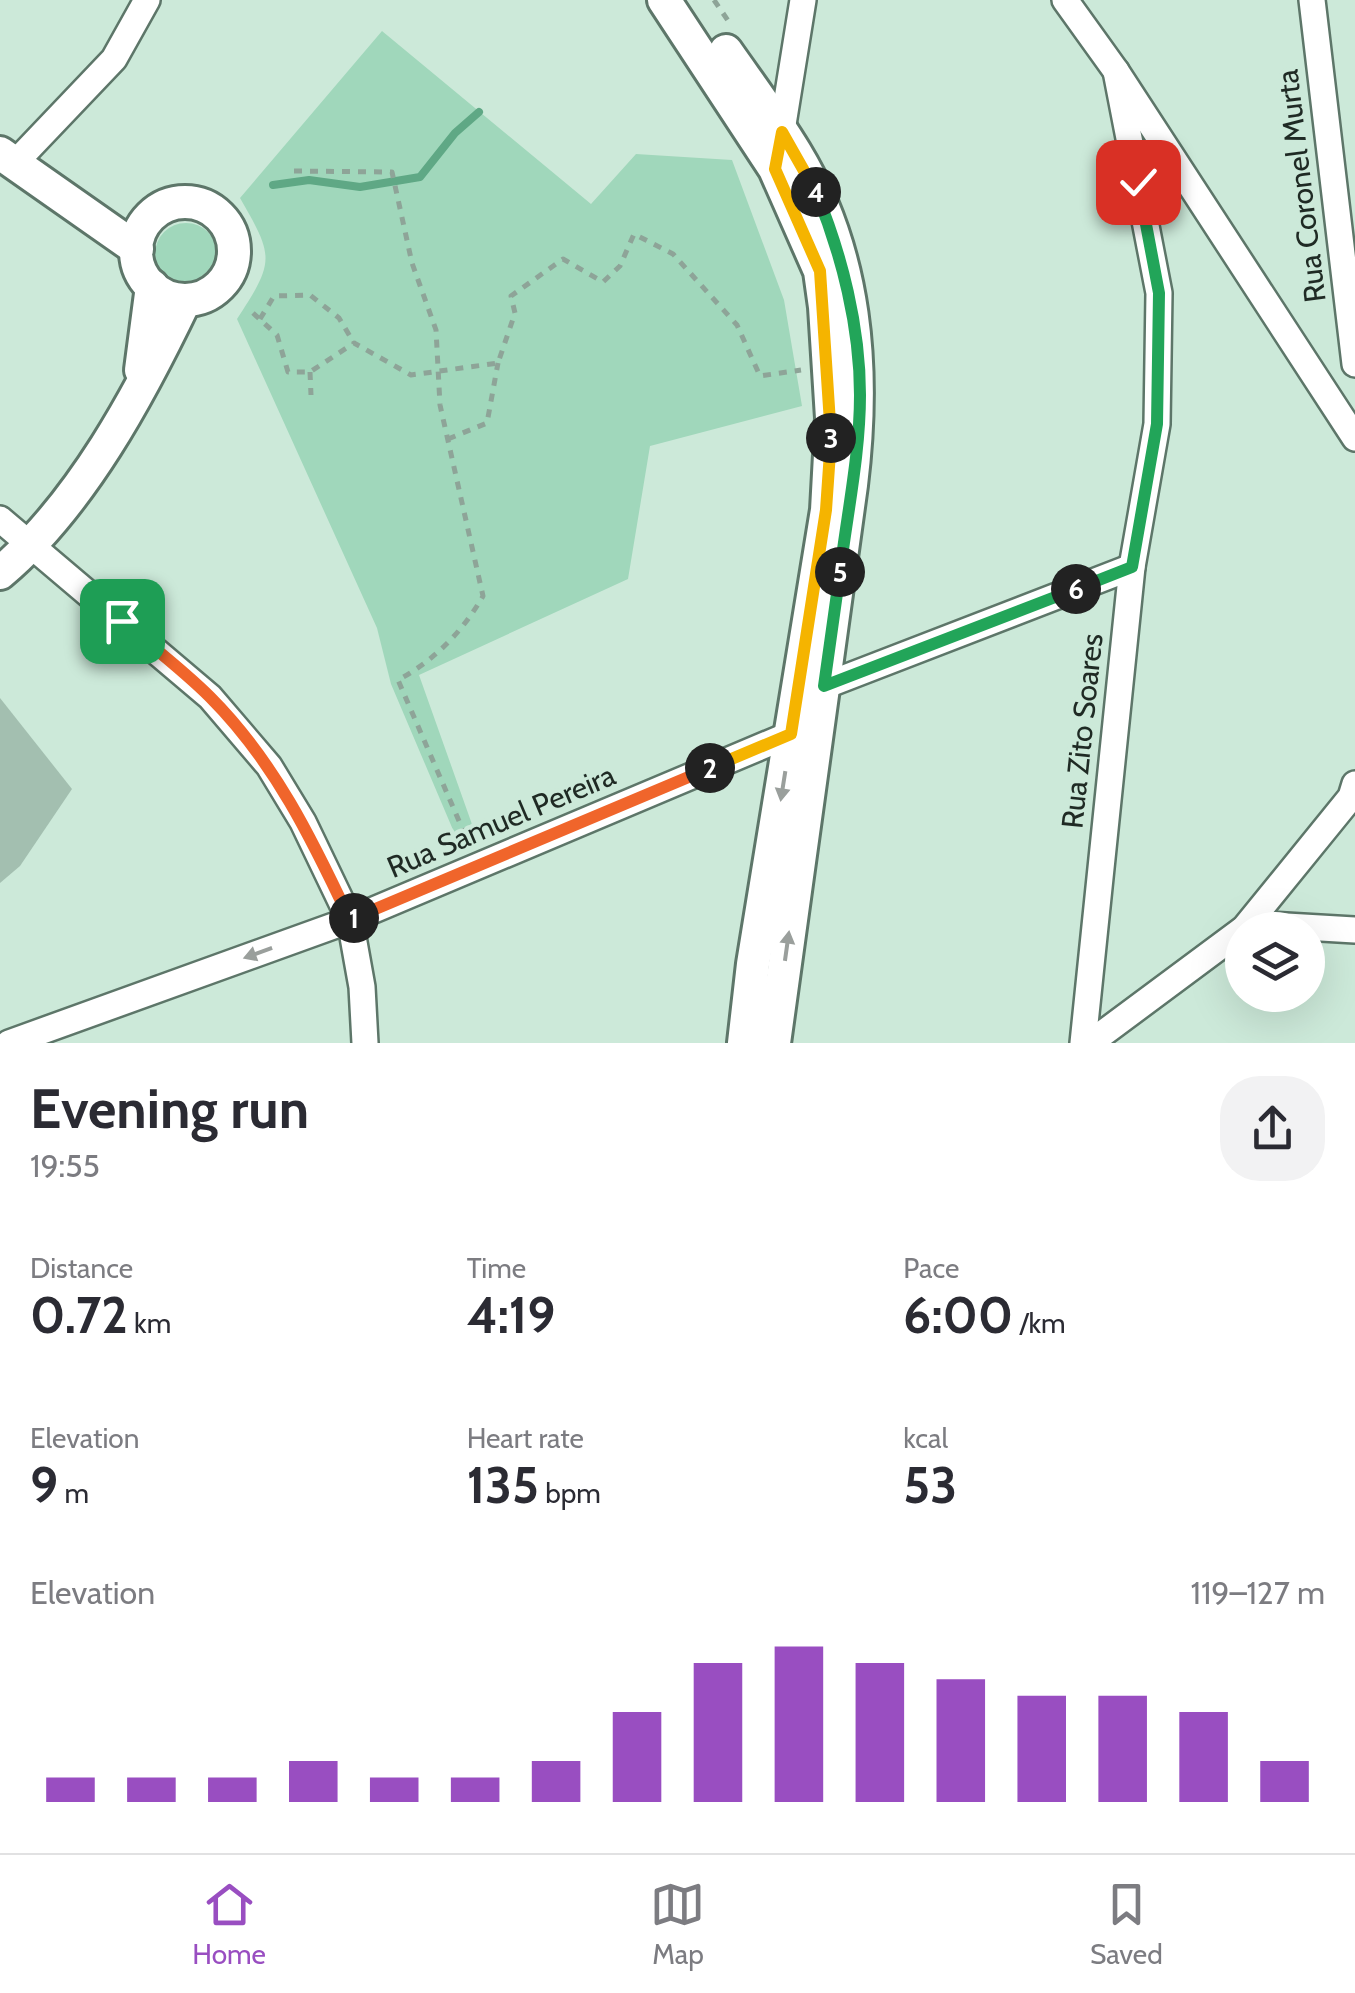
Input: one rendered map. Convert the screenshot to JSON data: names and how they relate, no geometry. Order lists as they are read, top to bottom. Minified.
{"streets":{"street":["Rua Coronel Murta","Rua Zito Soares","Rua Samuel Pereira"]},"one_way":["Rua Samuel Pereira"],"page":{"pins":["4","3","5","6","2","1"],"heading":["Evening run","19:55"],"stats":[["Distance","0.72 km"],["Time","4:19"],["Pace","6:00 /km"],["Elevation","9 m"],["Heart rate","135 bpm"],["kcal","53"]],"chart":["Elevation","119–127 m"],"tabs":["Home","Map","Saved"]}}
